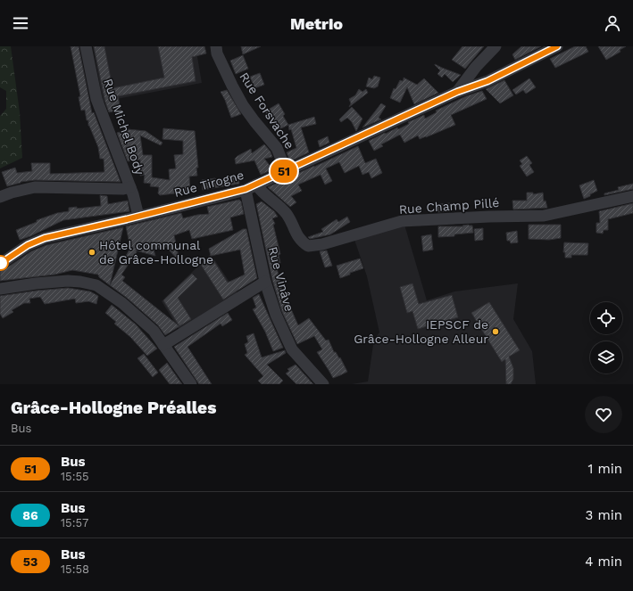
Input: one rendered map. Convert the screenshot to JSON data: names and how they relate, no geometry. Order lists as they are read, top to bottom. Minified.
{"streets":{"street":["Rue Forsvache","Rue Michel Body","Rue Tirogne","Rue Champ Pillé","Rue Vinâve"]},"crossings":[["Rue Forsvache","Rue Tirogne"],["Rue Michel Body","Rue Tirogne"],["Rue Tirogne","Rue Champ Pillé"],["Rue Tirogne","Rue Vinâve"]],"places":["Hôtel communal de Grâce-Hollogne","IEPSCF de Grâce-Hollogne Alleur"],"lines":["bus line 51"],"page":{"header":"Metrio","on_map":"51","heading":["Grâce-Hollogne Préalles","Bus"],"list":[{"mark":"51","name":"Bus","note":"15:55","value":"1 min"},{"mark":"86","name":"Bus","note":"15:57","value":"3 min"},{"mark":"53","name":"Bus","note":"15:58","value":"4 min"}]}}
